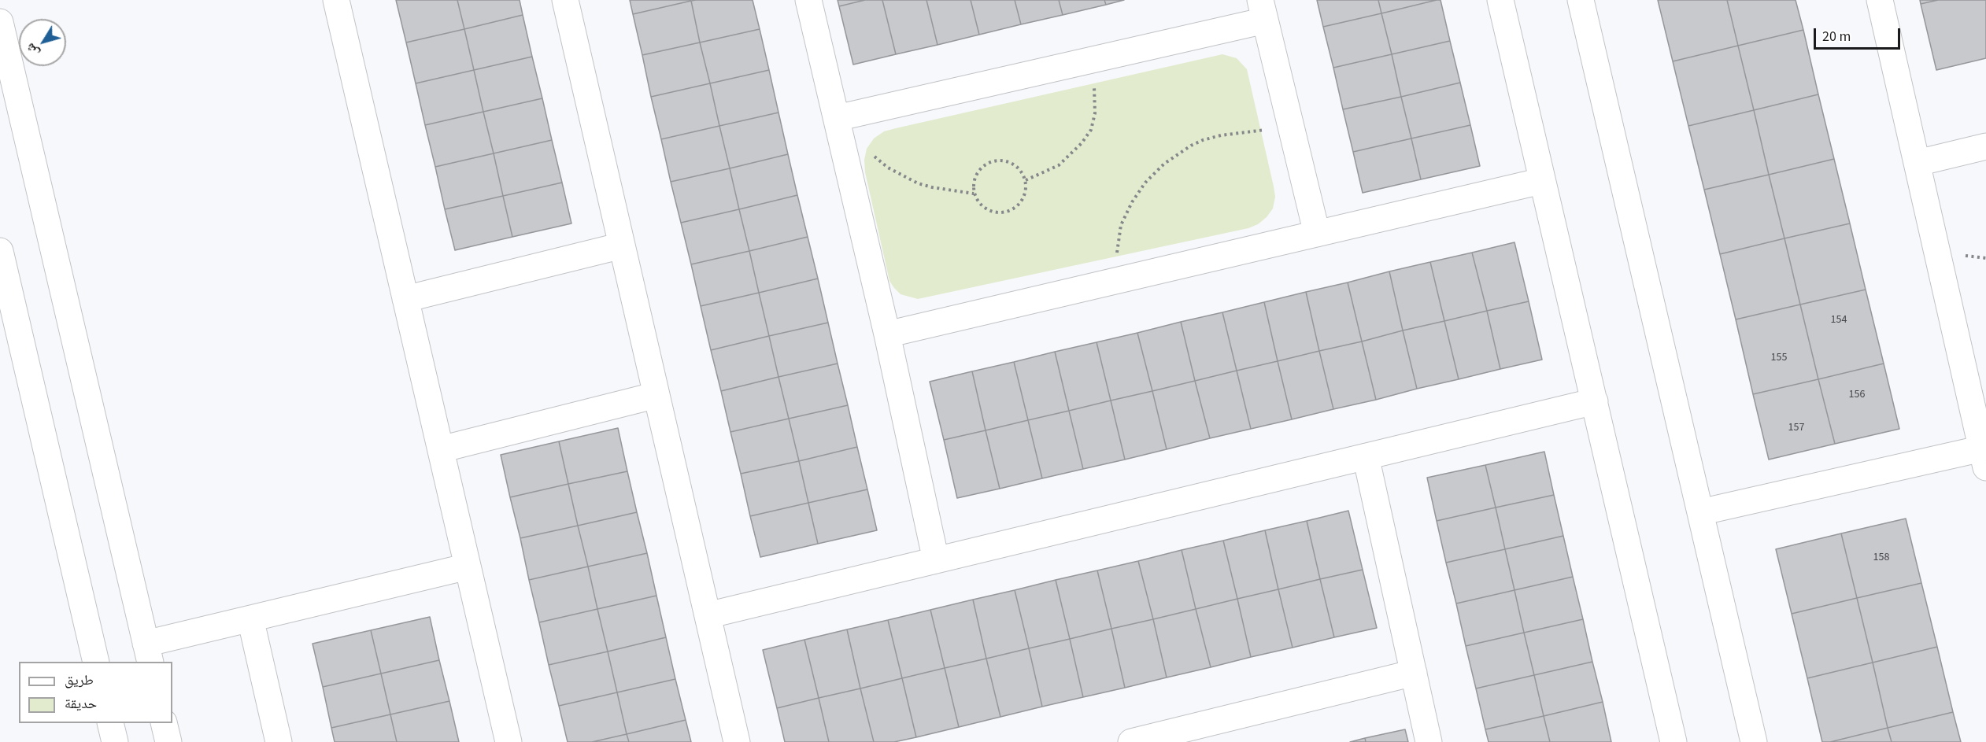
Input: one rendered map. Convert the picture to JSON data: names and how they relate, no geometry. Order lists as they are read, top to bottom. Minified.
{"house_numbers":["154","155","156","157","158"],"legend":["طريق","حديقة"],"scale_bar":"20 m","north":"bottom left"}
